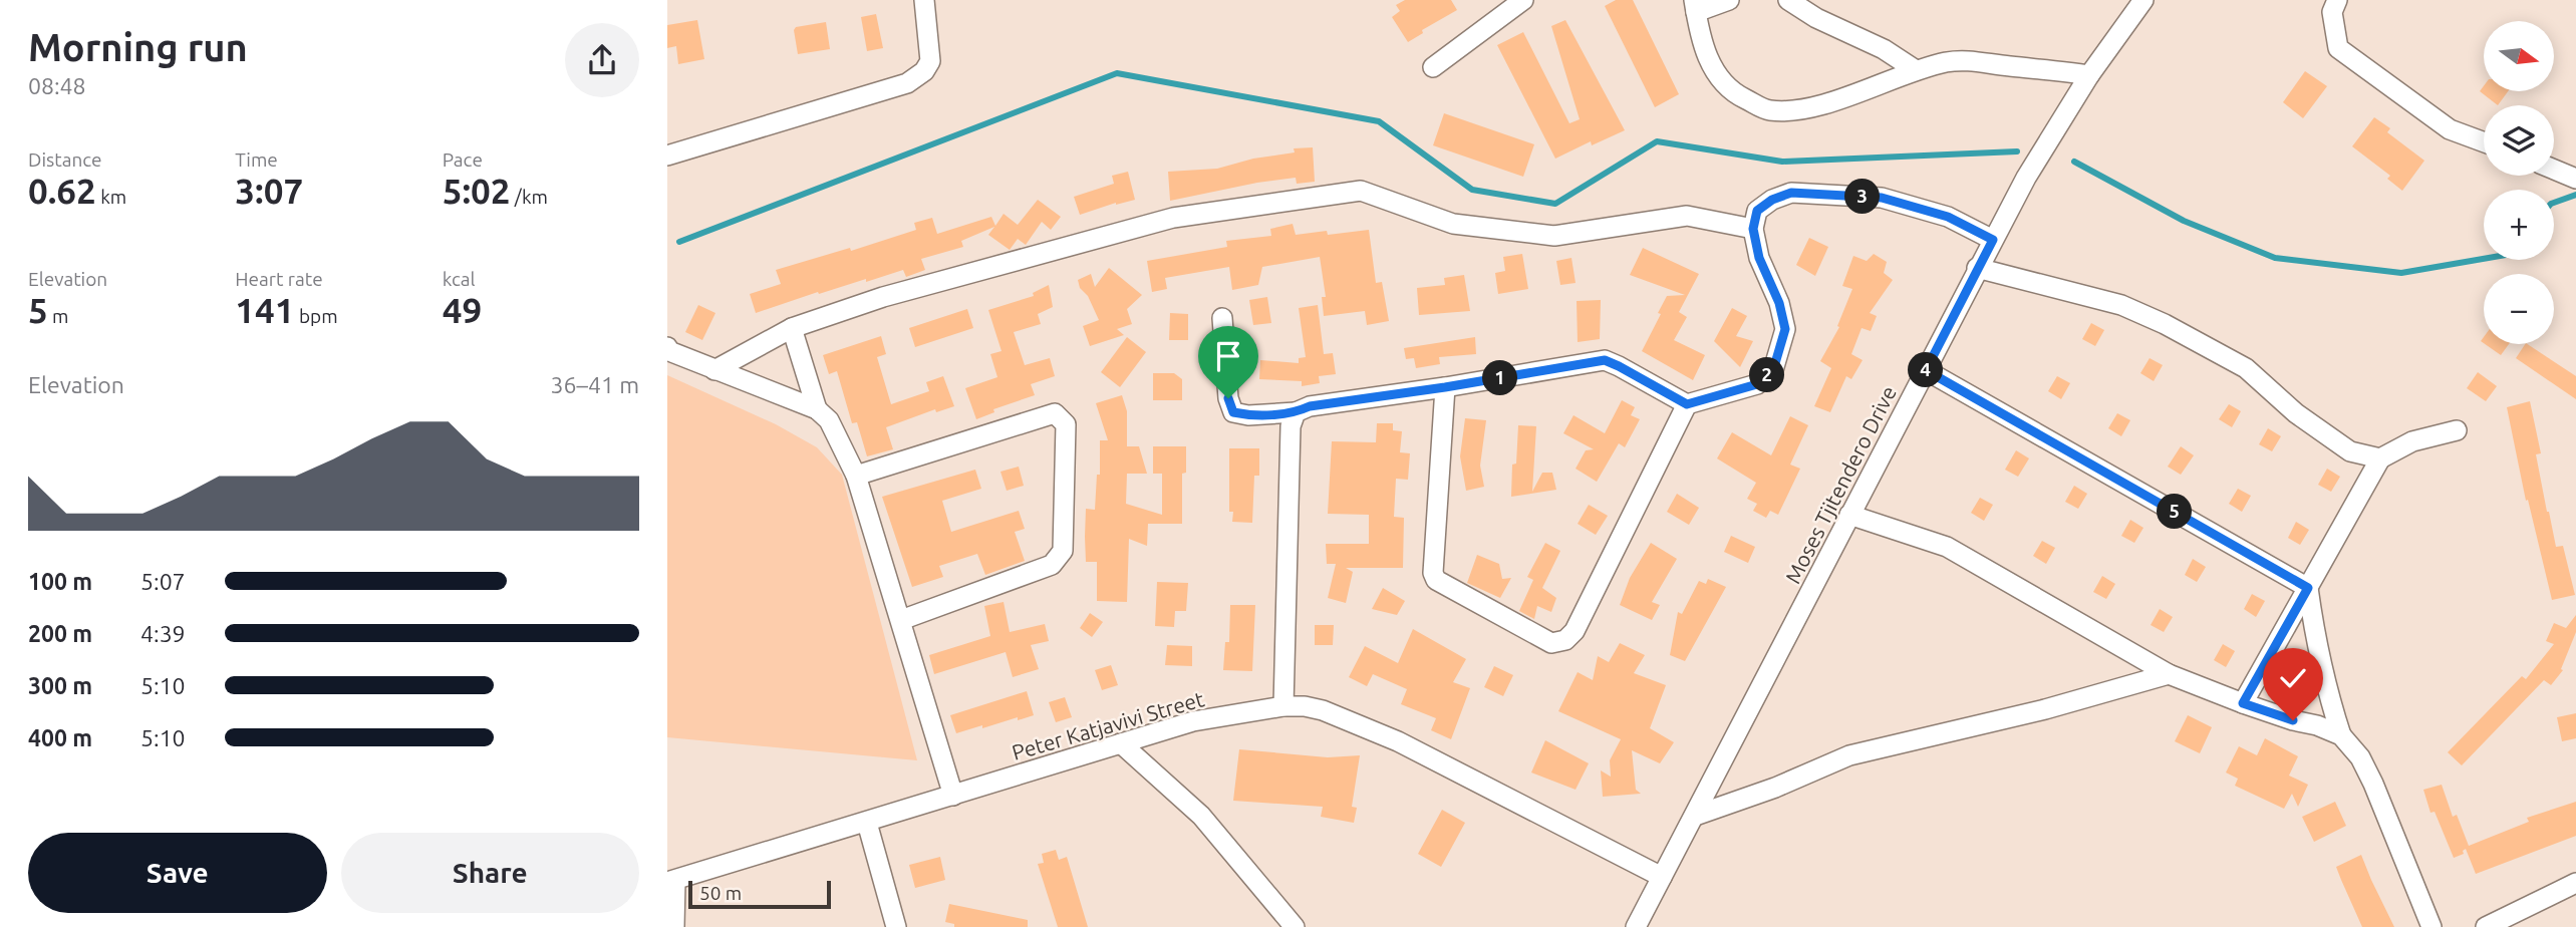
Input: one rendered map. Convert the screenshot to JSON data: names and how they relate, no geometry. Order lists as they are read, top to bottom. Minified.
{"streets":{"street":["Moses Tjitendero Drive","Peter Katjavivi Street"]},"crossings":[["Moses Tjitendero Drive","Peter Katjavivi Street"]],"scale_bar":"50 m","north":"right","page":{"heading":["Morning run","08:48"],"map_buttons":["+","−"],"stats":[["Distance","0.62 km"],["Time","3:07"],["Pace","5:02 /km"],["Elevation","5 m"],["Heart rate","141 bpm"],["kcal","49"]],"pins":["3","4","2","1","5"],"chart":["Elevation","36–41 m"],"list":[{"name":"100 m","note":"5:07"},{"name":"200 m","note":"4:39"},{"name":"300 m","note":"5:10"},{"name":"400 m","note":"5:10"}],"buttons":["Save","Share"],"scale":"50 m"}}
